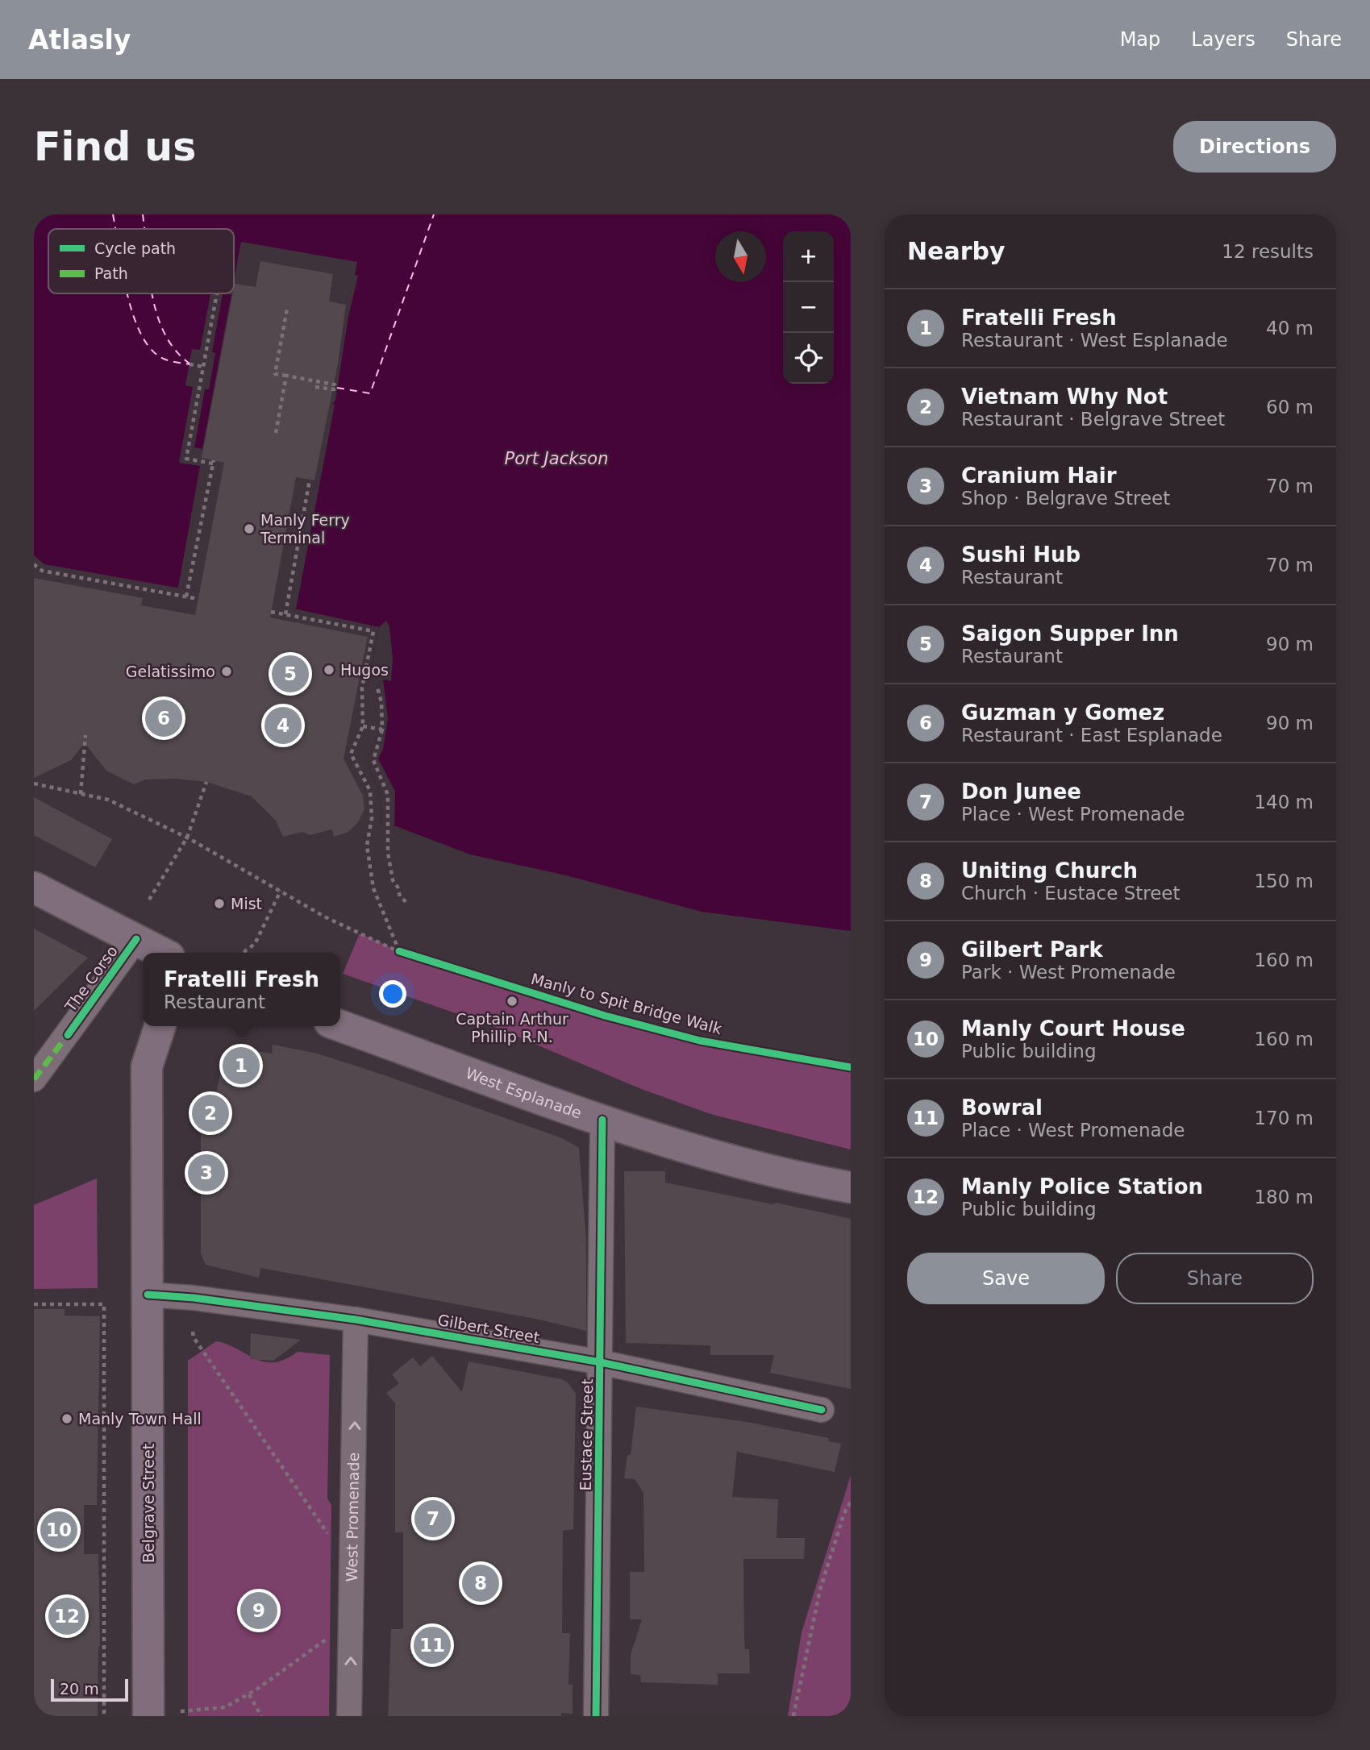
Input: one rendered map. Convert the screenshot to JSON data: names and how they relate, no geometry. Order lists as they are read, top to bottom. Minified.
{"streets":{"main road":["West Esplanade","Belgrave Street"],"street":["The Corso","Gilbert Street","Eustace Street","West Promenade"],"cycle path":["Manly to Spit Bridge Walk"]},"crossings":[["West Esplanade","Eustace Street"],["Gilbert Street","Eustace Street"],["Gilbert Street","Belgrave Street"],["Gilbert Street","West Promenade"]],"one_way":["West Promenade"],"water":["Port Jackson"],"places":["Manly Ferry Terminal","Hugos","Gelatissimo","Mist","Captain Arthur Phillip R.N.","Manly Town Hall"],"legend":["Cycle path","Path"],"scale_bar":"20 m","north":"bottom","page":{"header":"Atlasly","nav":["Map","Layers","Share"],"buttons":["Directions",["Save","Share"]],"title":"Find us","heading":["Nearby","12 results"],"map_buttons":["+","−"],"list":[{"mark":"1","name":"Fratelli Fresh","note":"Restaurant · West Esplanade","value":"40 m"},{"mark":"2","name":"Vietnam Why Not","note":"Restaurant · Belgrave Street","value":"60 m"},{"mark":"3","name":"Cranium Hair","note":"Shop · Belgrave Street","value":"70 m"},{"mark":"4","name":"Sushi Hub","note":"Restaurant","value":"70 m"},{"mark":"5","name":"Saigon Supper Inn","note":"Restaurant","value":"90 m"},{"mark":"6","name":"Guzman y Gomez","note":"Restaurant · East Esplanade","value":"90 m"},{"mark":"7","name":"Don Junee","note":"Place · West Promenade","value":"140 m"},{"mark":"8","name":"Uniting Church","note":"Church · Eustace Street","value":"150 m"},{"mark":"9","name":"Gilbert Park","note":"Park · West Promenade","value":"160 m"},{"mark":"10","name":"Manly Court House","note":"Public building","value":"160 m"},{"mark":"11","name":"Bowral","note":"Place · West Promenade","value":"170 m"},{"mark":"12","name":"Manly Police Station","note":"Public building","value":"180 m"}],"pins":["5","6","4","1","2","3","7","10","8","9","12","11"],"popup":["Fratelli Fresh","Restaurant"],"scale":"20 m"}}
